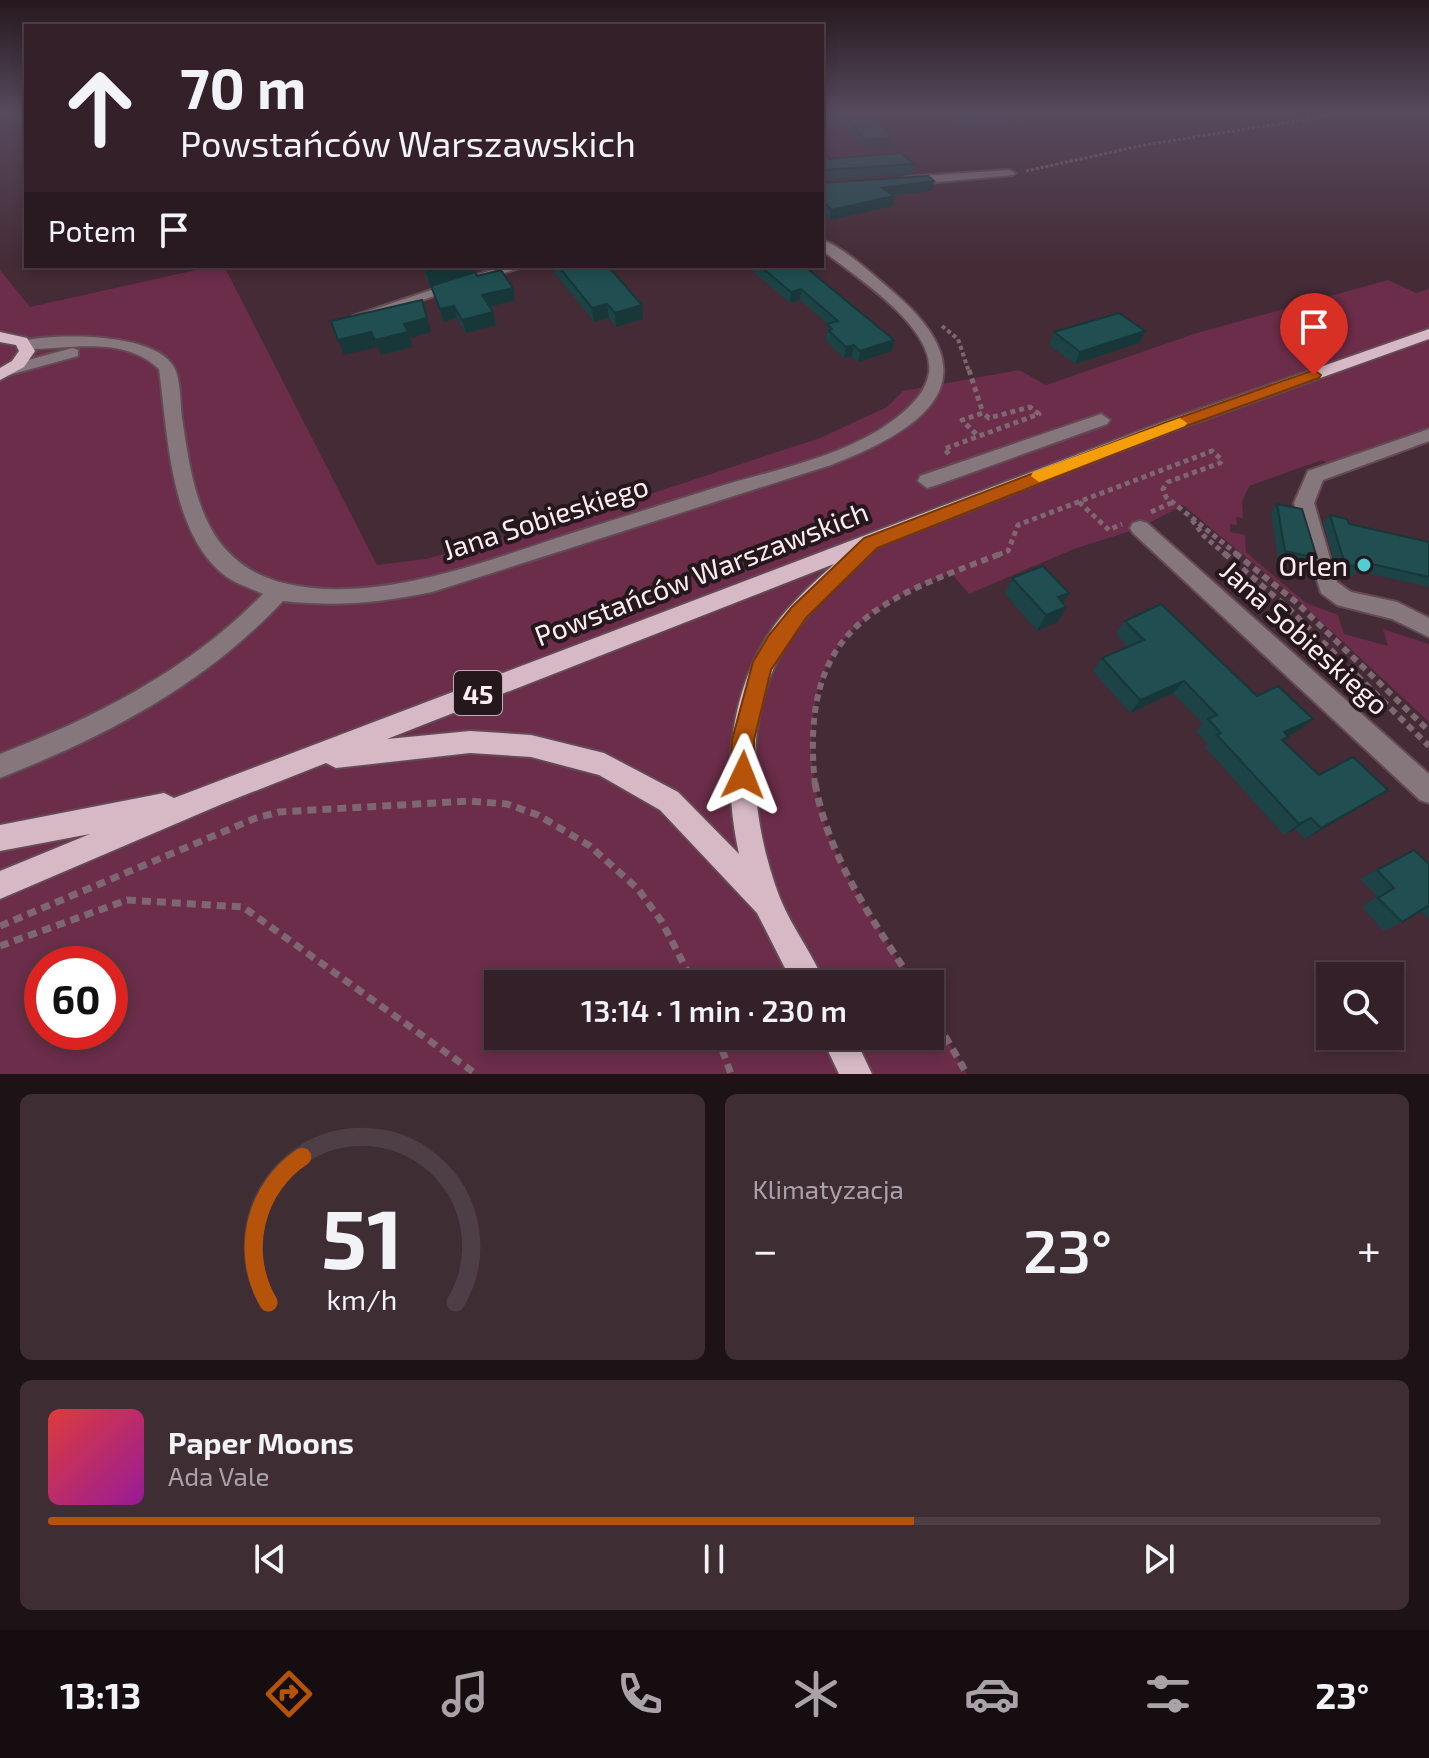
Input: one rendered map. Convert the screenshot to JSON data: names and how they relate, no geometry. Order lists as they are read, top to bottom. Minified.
{"streets":{"main road":["Powstańców Warszawskich","45"],"street":["Jana Sobieskiego"]},"places":["Orlen"],"page":{"turn":["70 m","Powstańców Warszawskich"],"then":"Potem","limit":"60","trip":"13:14 · 1 min · 230 m","tile":"Klimatyzacja","heat":["−","23°","+"],"song":["Paper Moons","Ada Vale"],"tabs":["13:13","23°"],"gauge":["51","km/h"]}}
